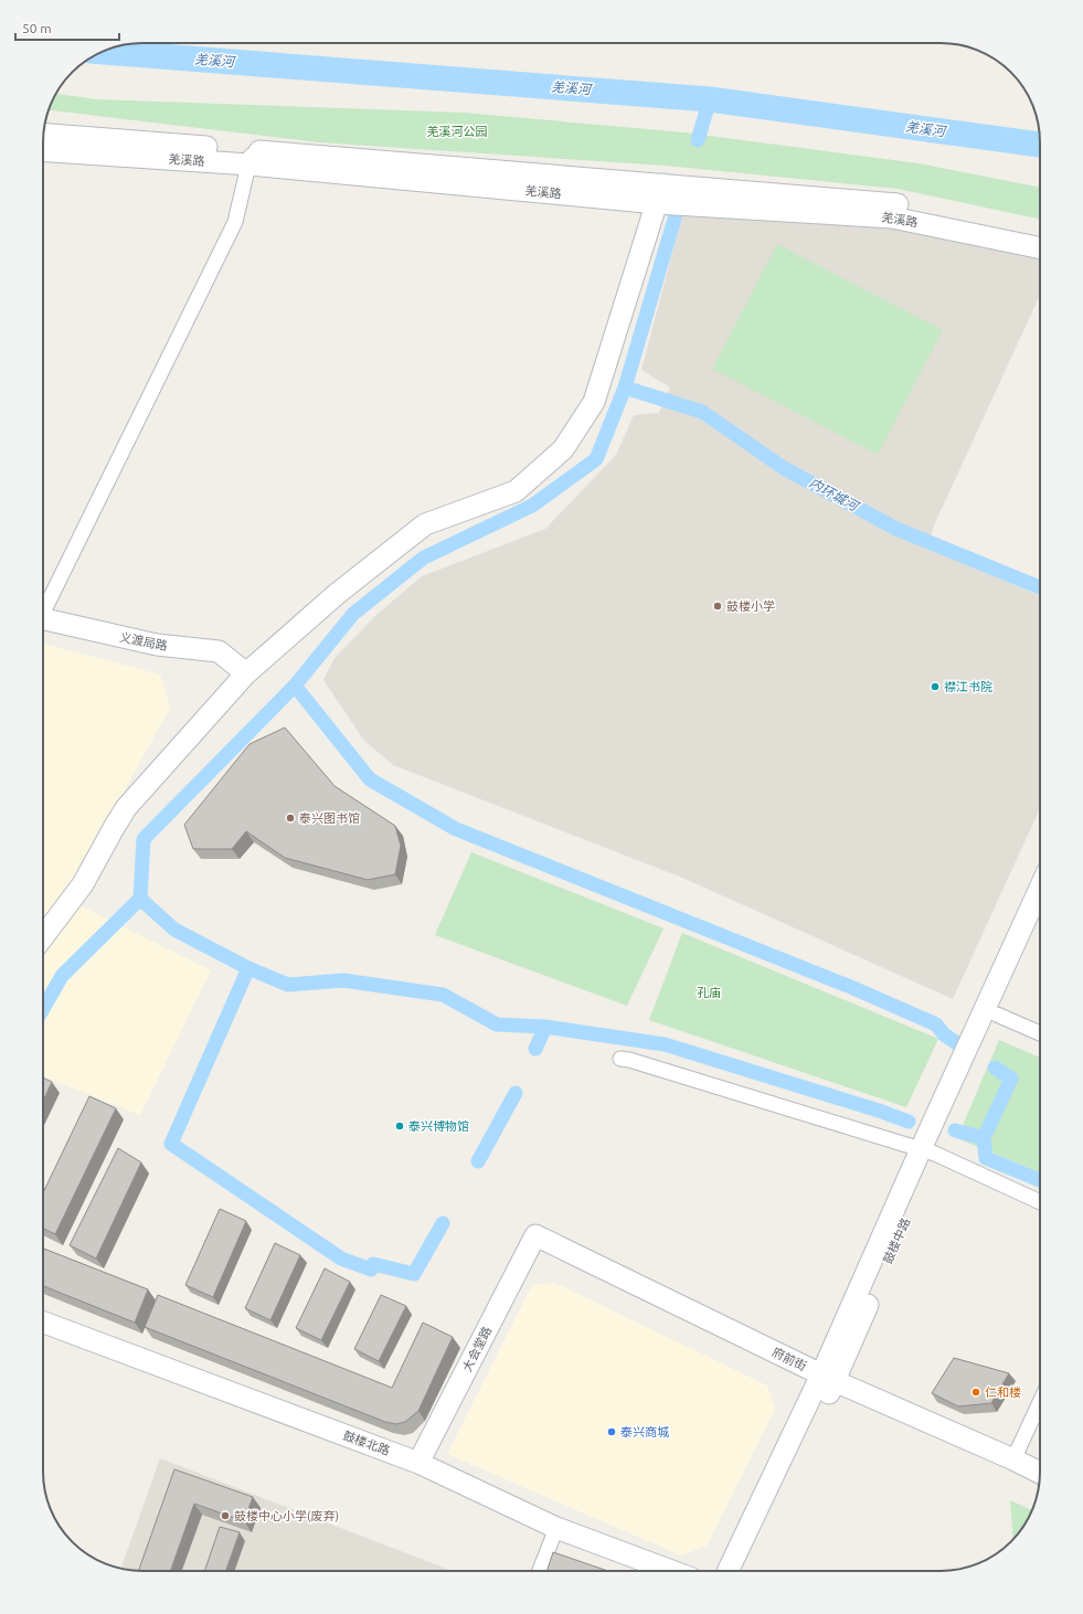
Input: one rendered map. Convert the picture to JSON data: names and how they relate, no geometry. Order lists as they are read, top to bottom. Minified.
{"streets":{"street":["羌溪路","义渡局路","鼓楼中路","大会堂路","府前街","鼓楼北路"]},"crossings":[["鼓楼中路","府前街"],["大会堂路","府前街"],["大会堂路","鼓楼北路"]],"water":["羌溪河","内环城河"],"parks":["羌溪河公园","孔庙"],"places":["鼓楼小学","襟江书院","泰兴图书馆","泰兴博物馆","仁和楼","泰兴商城","鼓楼中心小学(废弃)"],"scale_bar":"50 m"}
